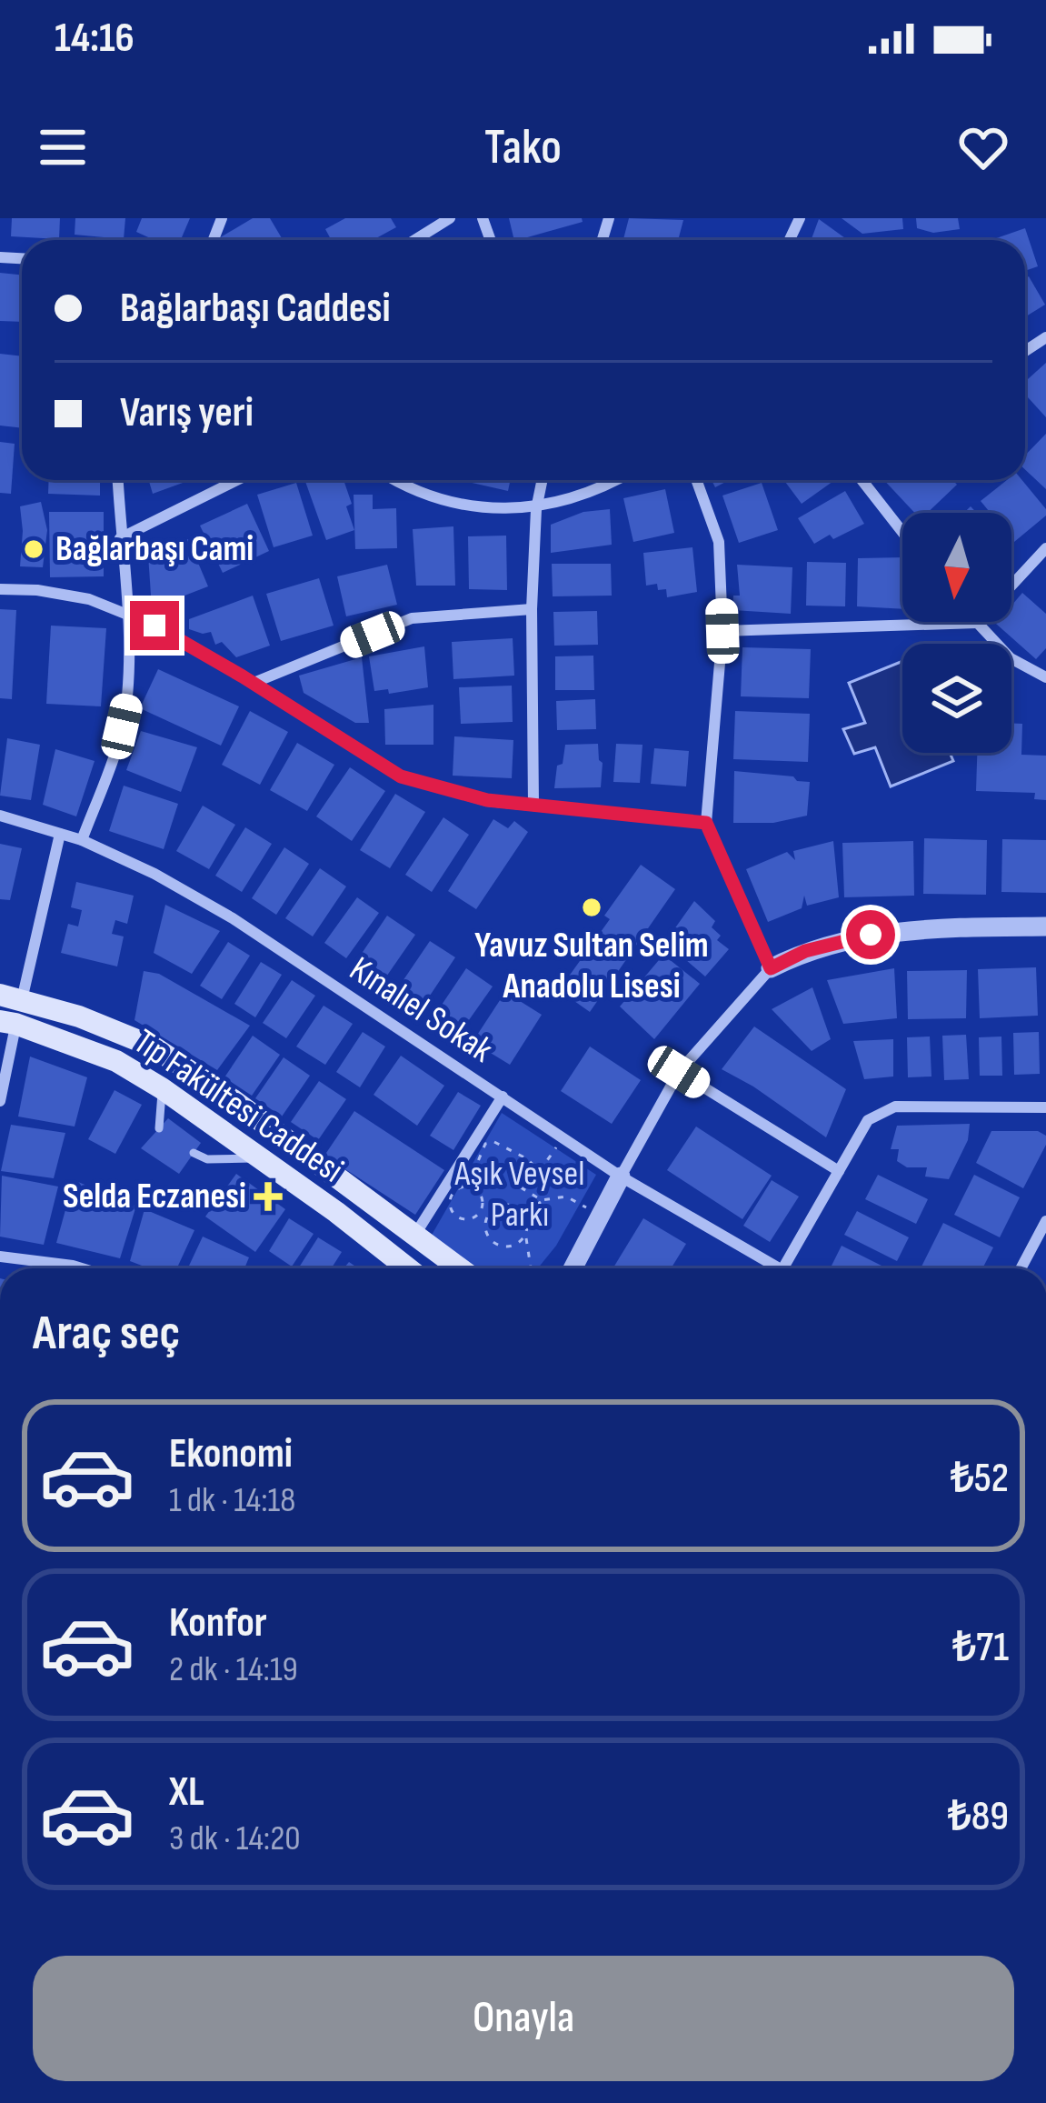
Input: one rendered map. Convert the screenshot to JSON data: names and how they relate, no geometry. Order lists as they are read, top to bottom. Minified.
{"streets":{"main road":["Tıp Fakültesi Caddesi"],"street":["Kınalıel Sokak"]},"parks":["Aşık Veysel Parkı"],"places":{"other":["Bağlarbaşı Cami","Yavuz Sultan Selim Anadolu Lisesi"],"health":["Selda Eczanesi"]},"north":"bottom","page":{"status":"14:16","header":"Tako","banner":["Bağlarbaşı Caddesi","Varış yeri"],"heading":"Araç seç","list":[{"name":"Ekonomi","note":"1 dk · 14:18","value":"₺52"},{"name":"Konfor","note":"2 dk · 14:19","value":"₺71"},{"name":"XL","note":"3 dk · 14:20","value":"₺89"}],"buttons":"Onayla"}}
